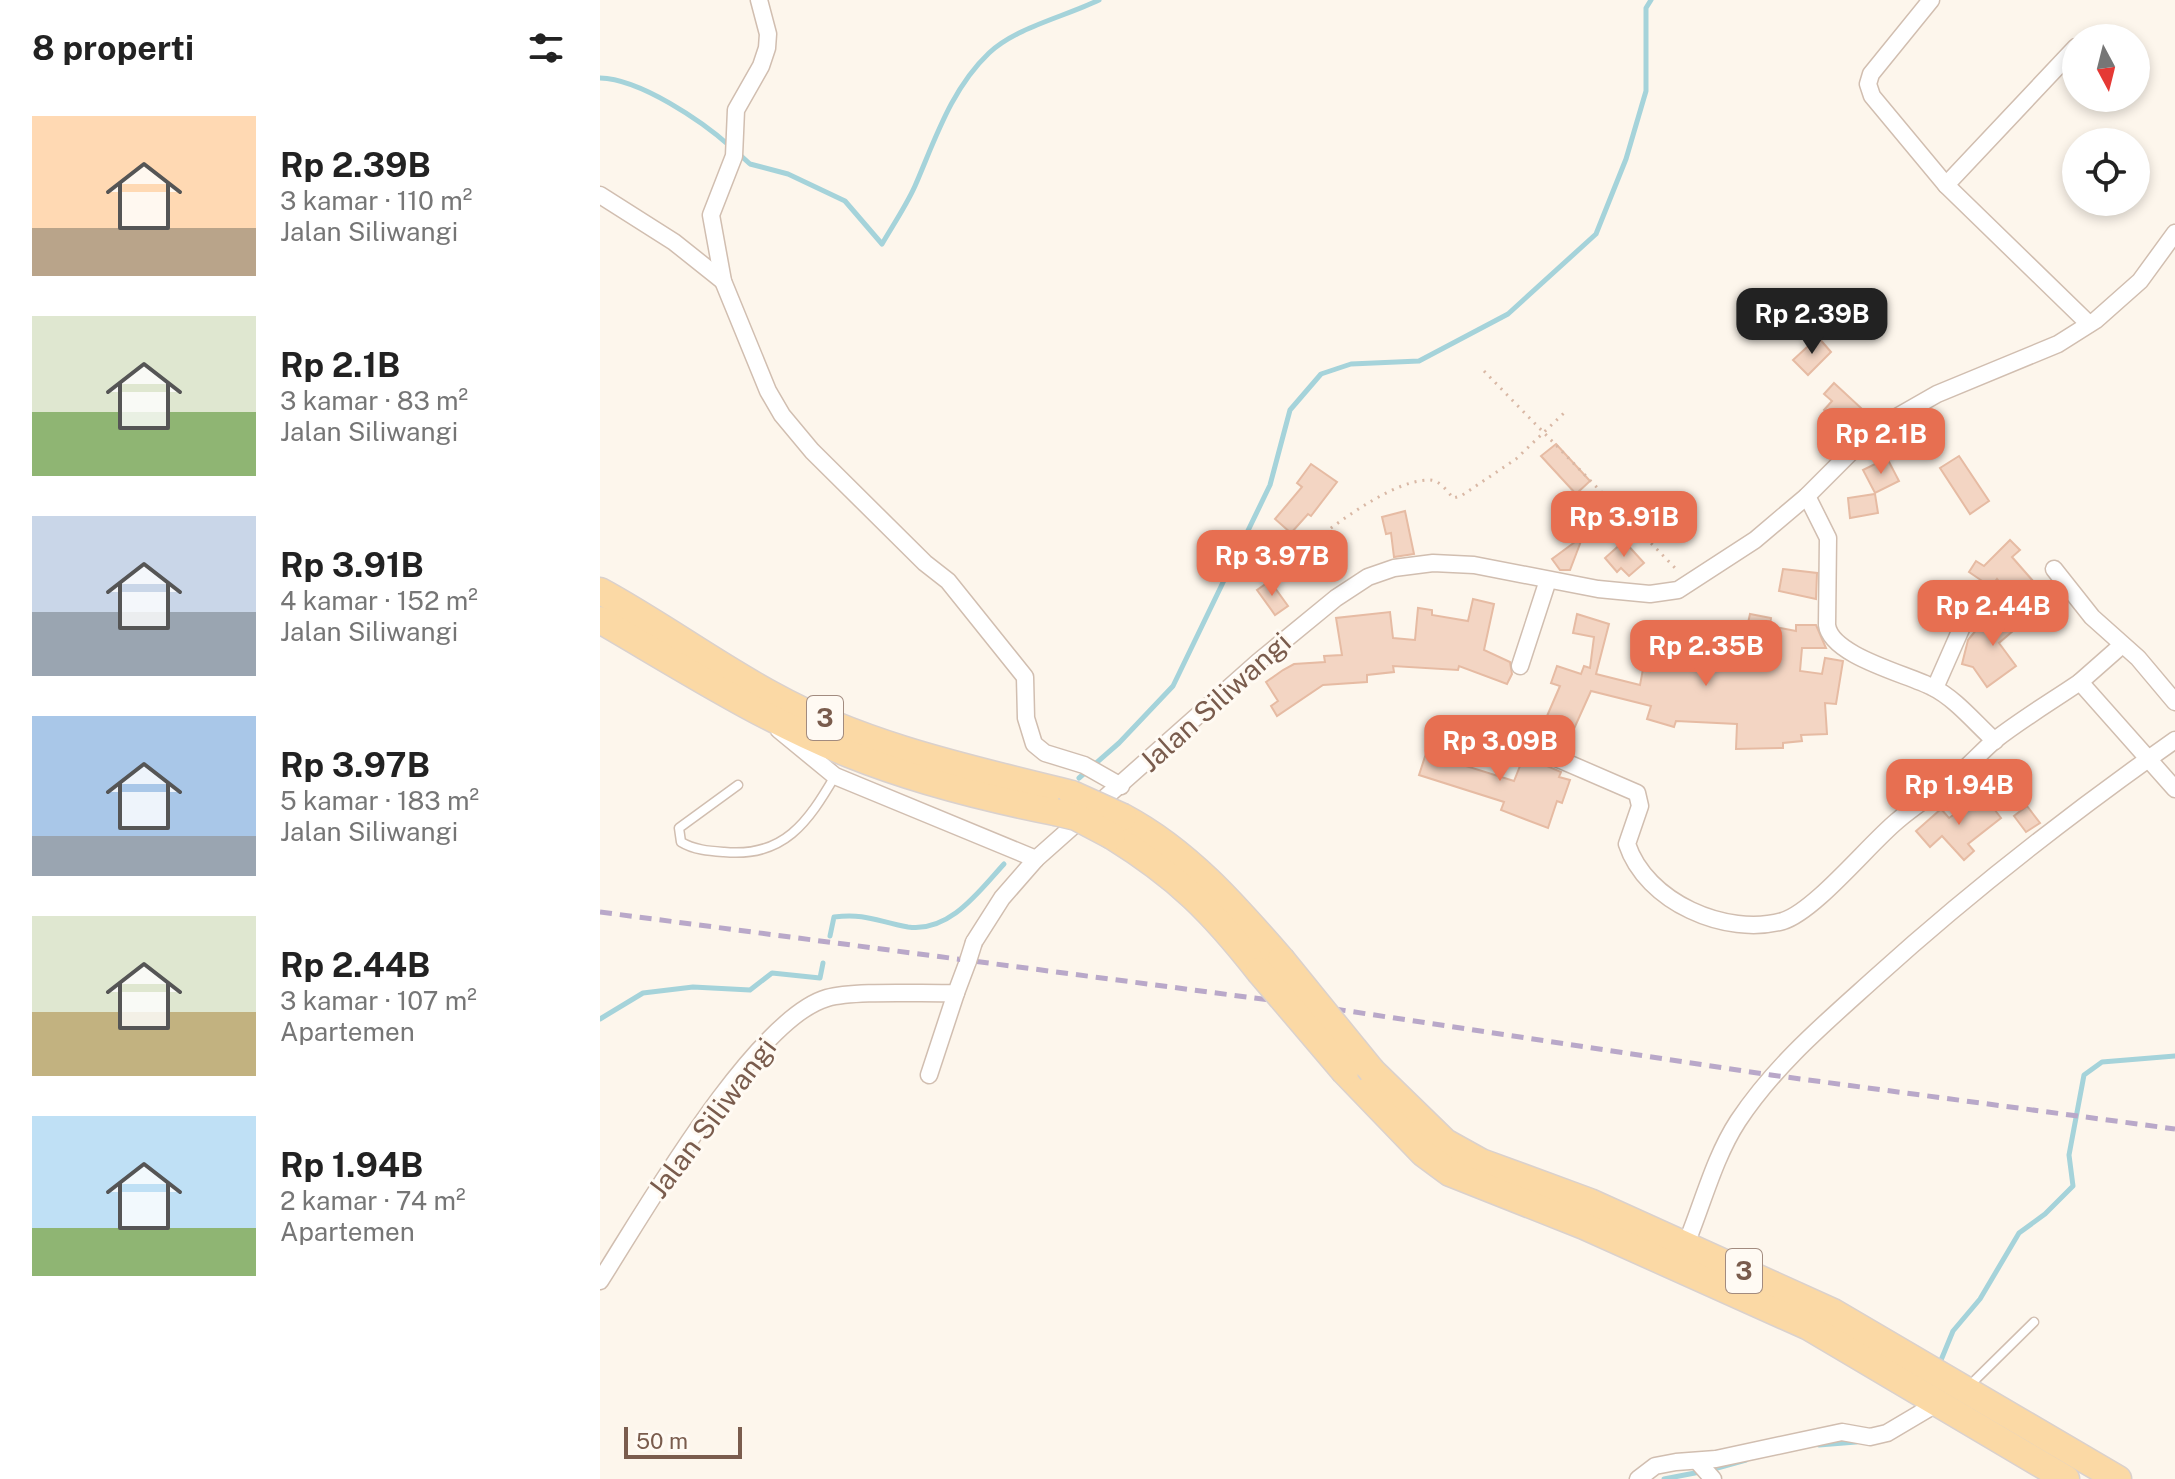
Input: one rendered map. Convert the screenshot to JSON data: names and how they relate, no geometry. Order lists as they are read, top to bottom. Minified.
{"streets":{"main road":["3"],"street":["Jalan Siliwangi"]},"scale_bar":"50 m","north":"bottom","page":{"heading":"8 properti","list":[{"name":"Rp 2.39B","note":"3 kamar · 110 m² · Jalan Siliwangi"},{"name":"Rp 2.1B","note":"3 kamar · 83 m² · Jalan Siliwangi"},{"name":"Rp 3.91B","note":"4 kamar · 152 m² · Jalan Siliwangi"},{"name":"Rp 3.97B","note":"5 kamar · 183 m² · Jalan Siliwangi"},{"name":"Rp 2.44B","note":"3 kamar · 107 m² · Apartemen"},{"name":"Rp 1.94B","note":"2 kamar · 74 m² · Apartemen"}],"price":["Rp 2.39B","Rp 2.1B","Rp 3.91B","Rp 3.97B","Rp 2.44B","Rp 2.35B","Rp 3.09B","Rp 1.94B"],"scale":"50 m"}}
